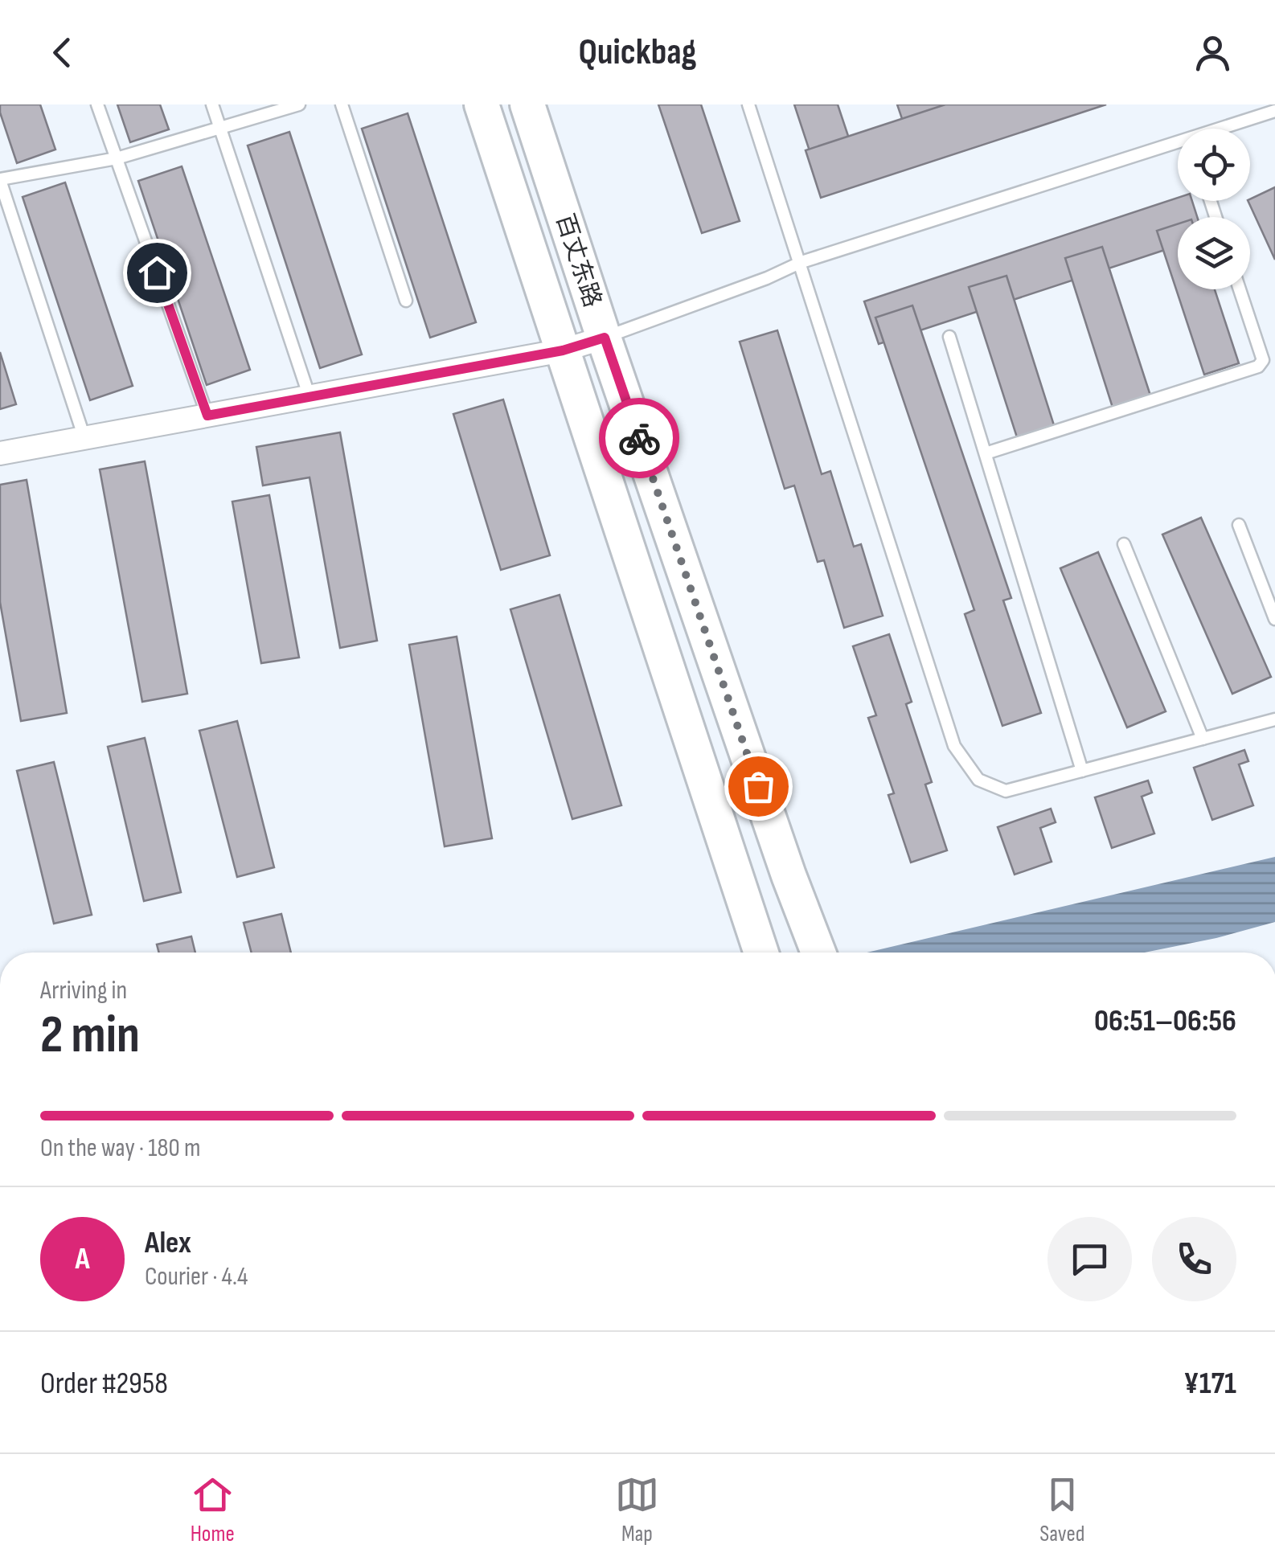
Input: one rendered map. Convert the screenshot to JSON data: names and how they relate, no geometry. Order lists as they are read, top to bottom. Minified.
{"streets":{"main road":["百丈东路"]},"page":{"header":"Quickbag","heading":["2 min","Arriving in","06:51–06:56"],"panel":["Alex","Courier · 4.4","Order #2958","¥171"],"bar":"On the way · 180 m","round":"A","tabs":["Home","Map","Saved"]}}
